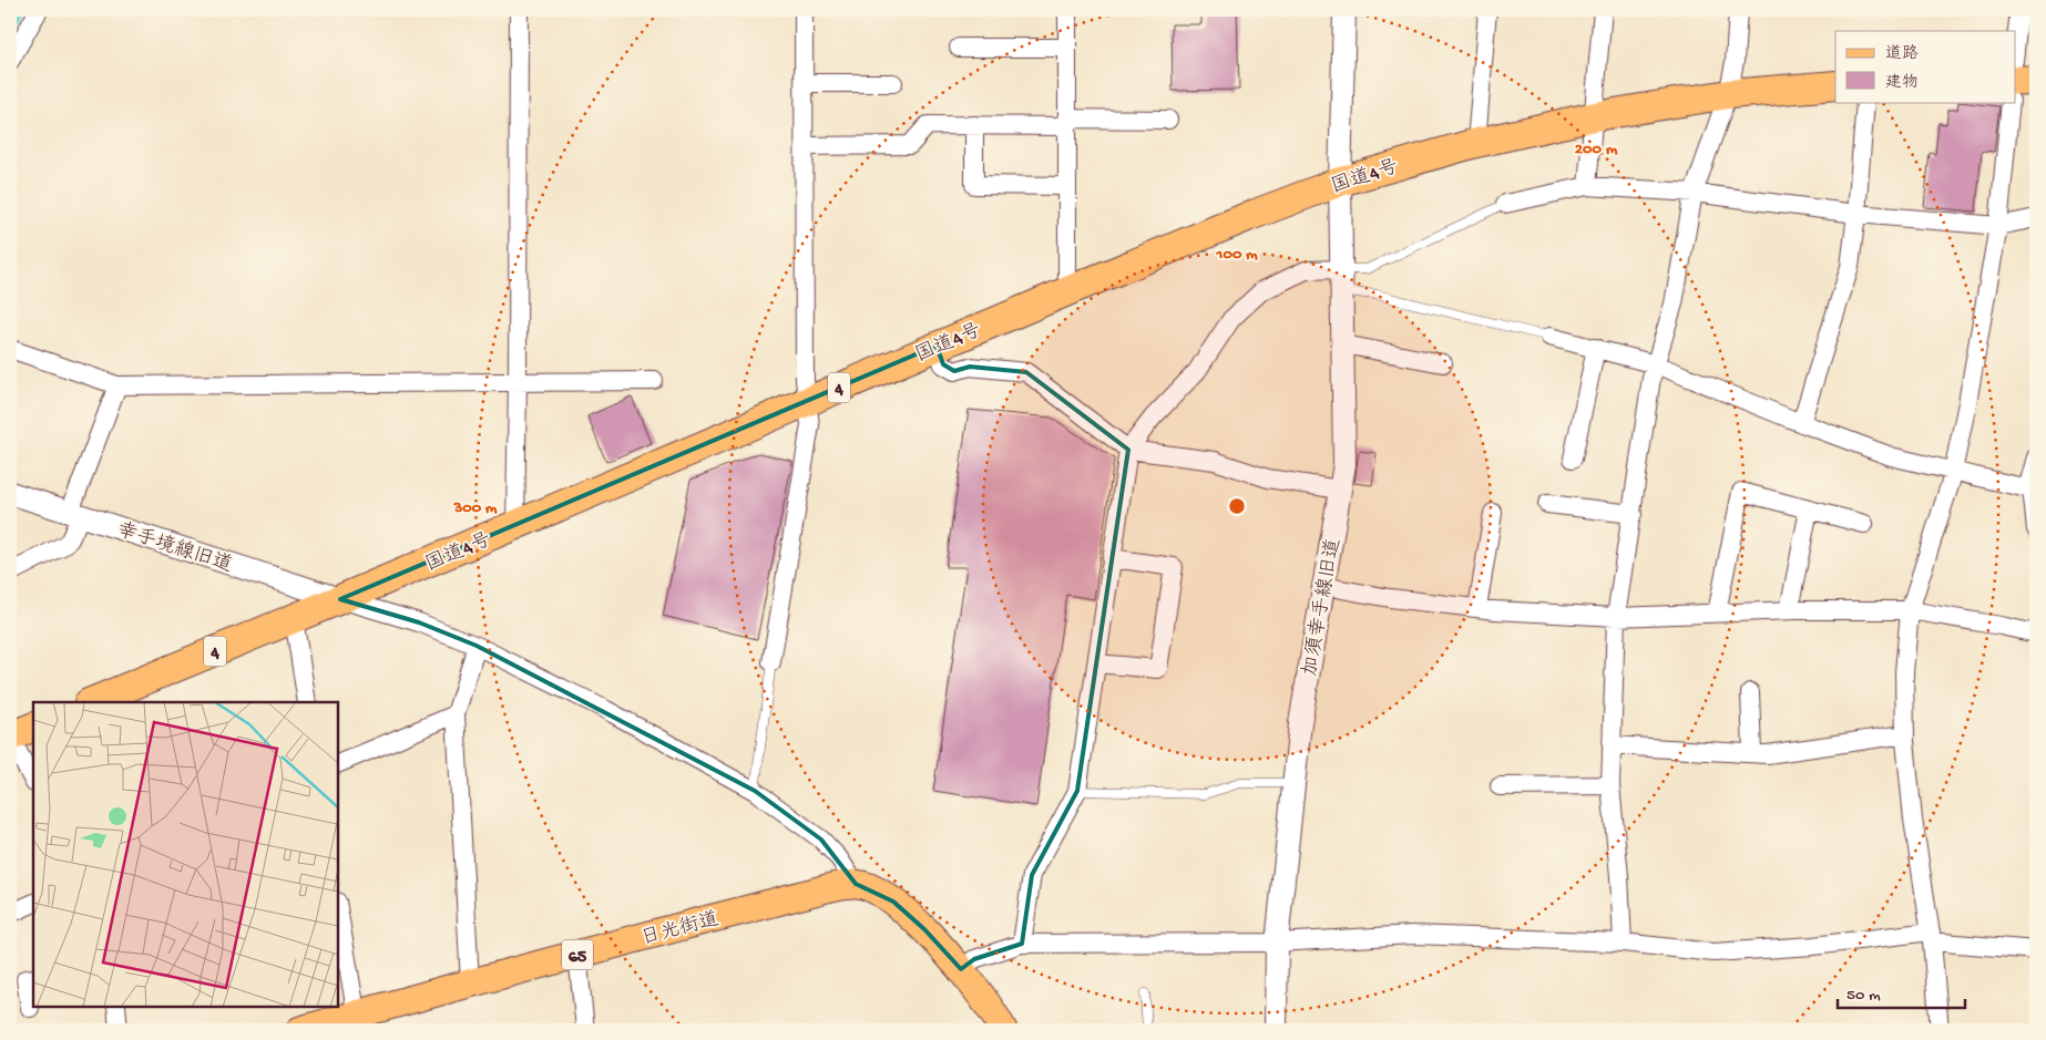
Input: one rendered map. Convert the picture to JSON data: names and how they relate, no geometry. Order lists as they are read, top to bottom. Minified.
{"streets":{"highway":["国道4号","4"],"main road":["日光街道","65"],"street":["幸手境線旧道","加須幸手線旧道"]},"crossings":[["国道4号","幸手境線旧道"],["国道4号","加須幸手線旧道"]],"legend":["道路","建物"],"scale_bar":"50 m","rings":["200 m","100 m","300 m"]}
